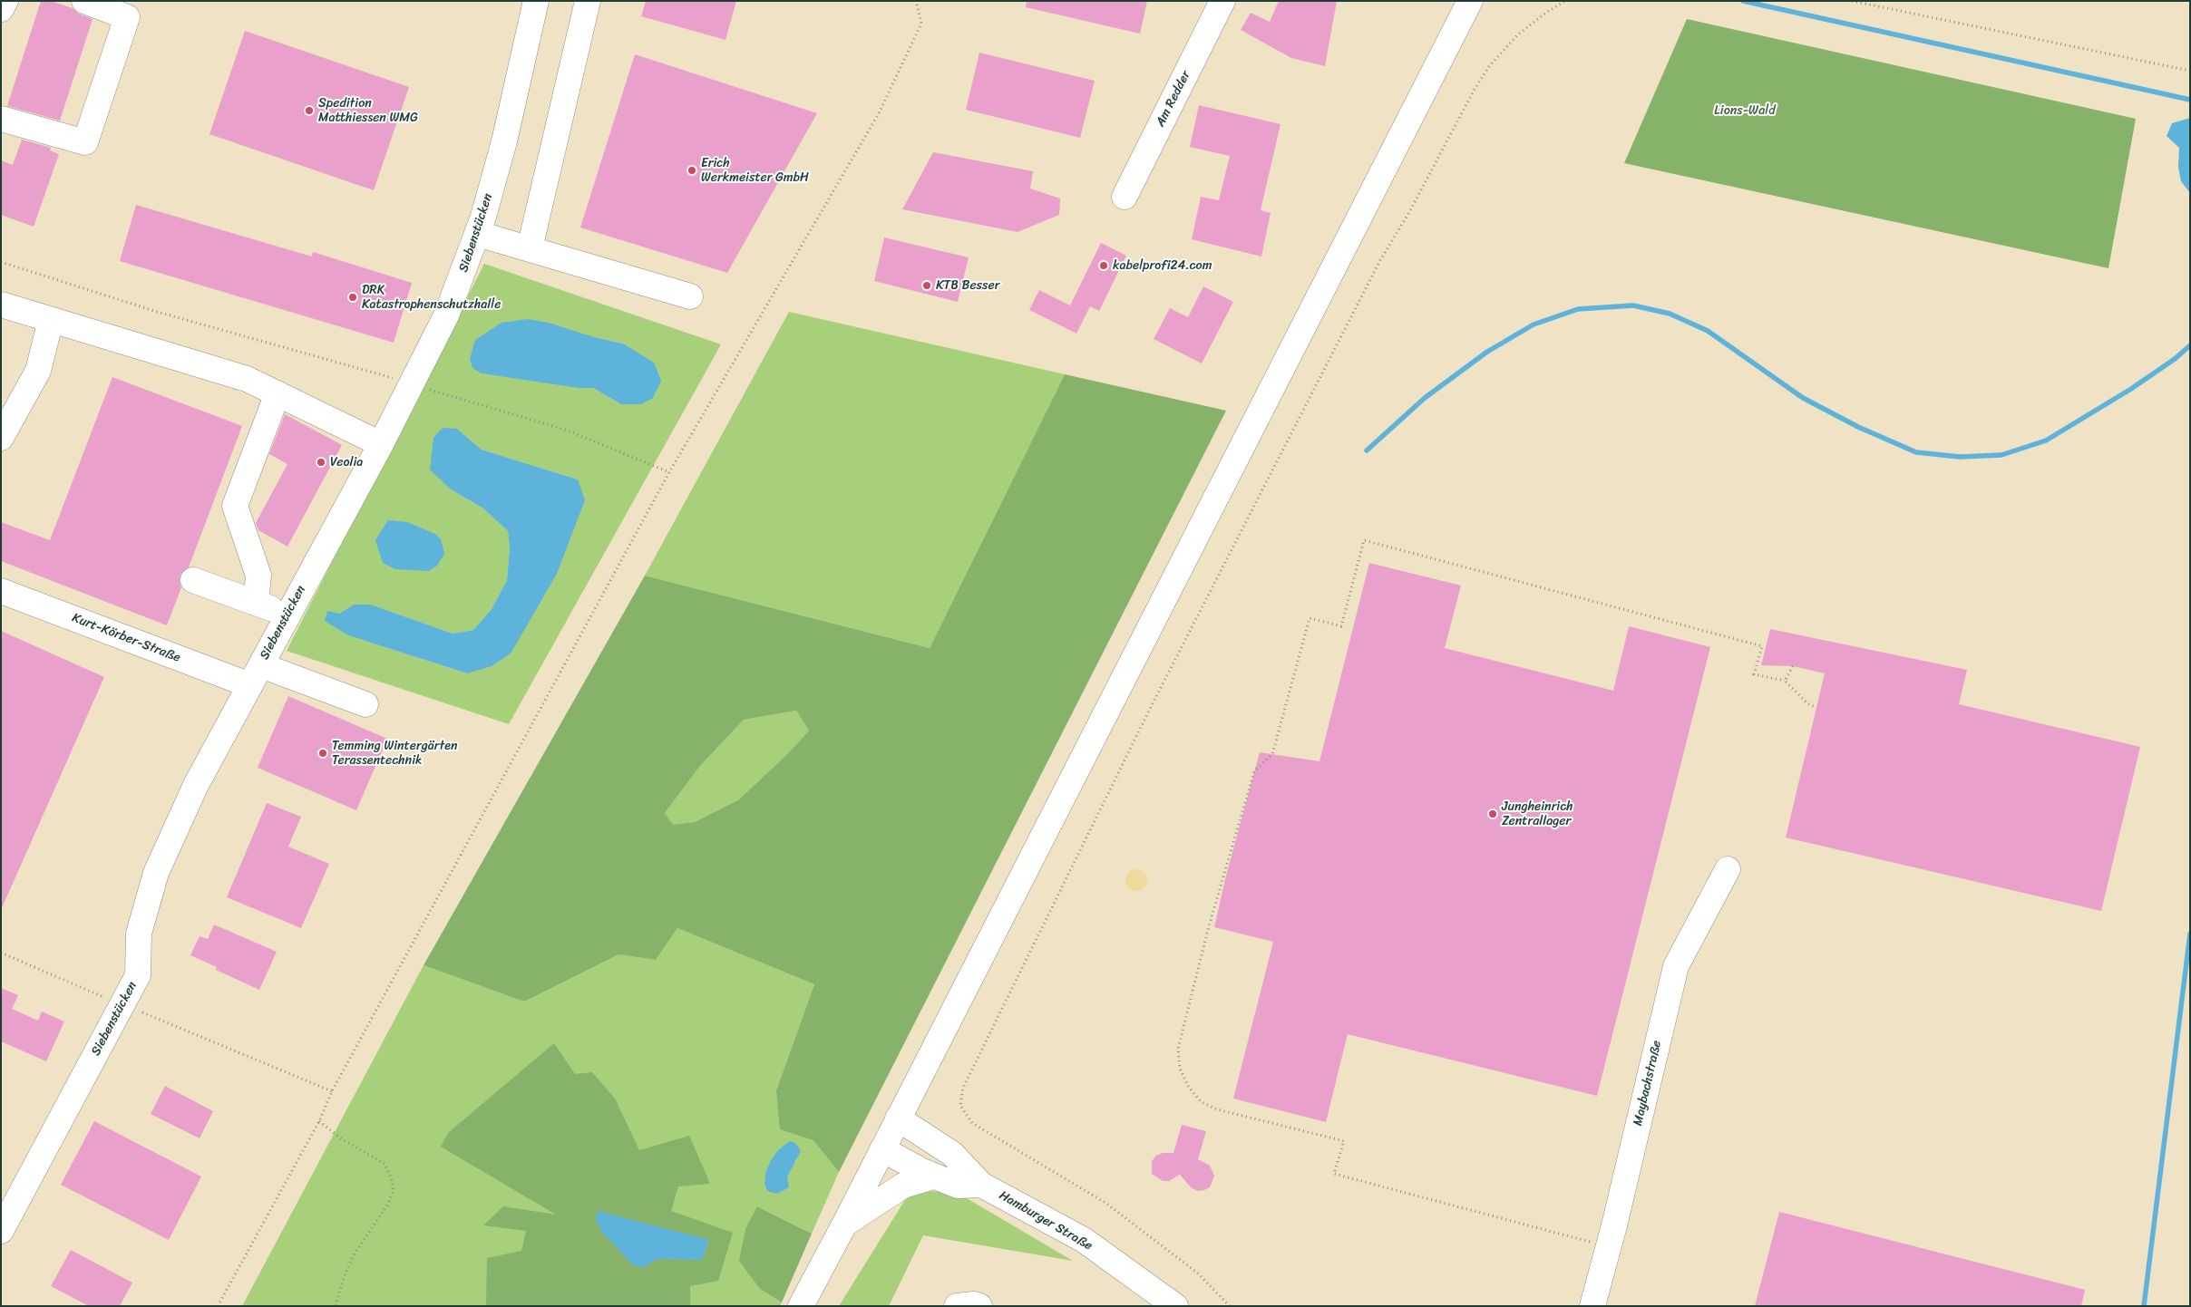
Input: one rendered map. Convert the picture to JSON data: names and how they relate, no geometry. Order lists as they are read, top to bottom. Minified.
{"streets":{"street":["Am Redder","Siebenstücken","Kurt-Körber-Straße","Maybachstraße","Hamburger Straße"]},"crossings":[["Siebenstücken","Kurt-Körber-Straße"]],"parks":["Lions-Wald"],"places":["Spedition Matthiessen WMG","Erich Werkmeister GmbH","kabelprofi24.com","KTB Besser","DRK Katastrophenschutzhalle","Veolia","Temming Wintergärten Terassentechnik","Jungheinrich Zentrallager"]}
